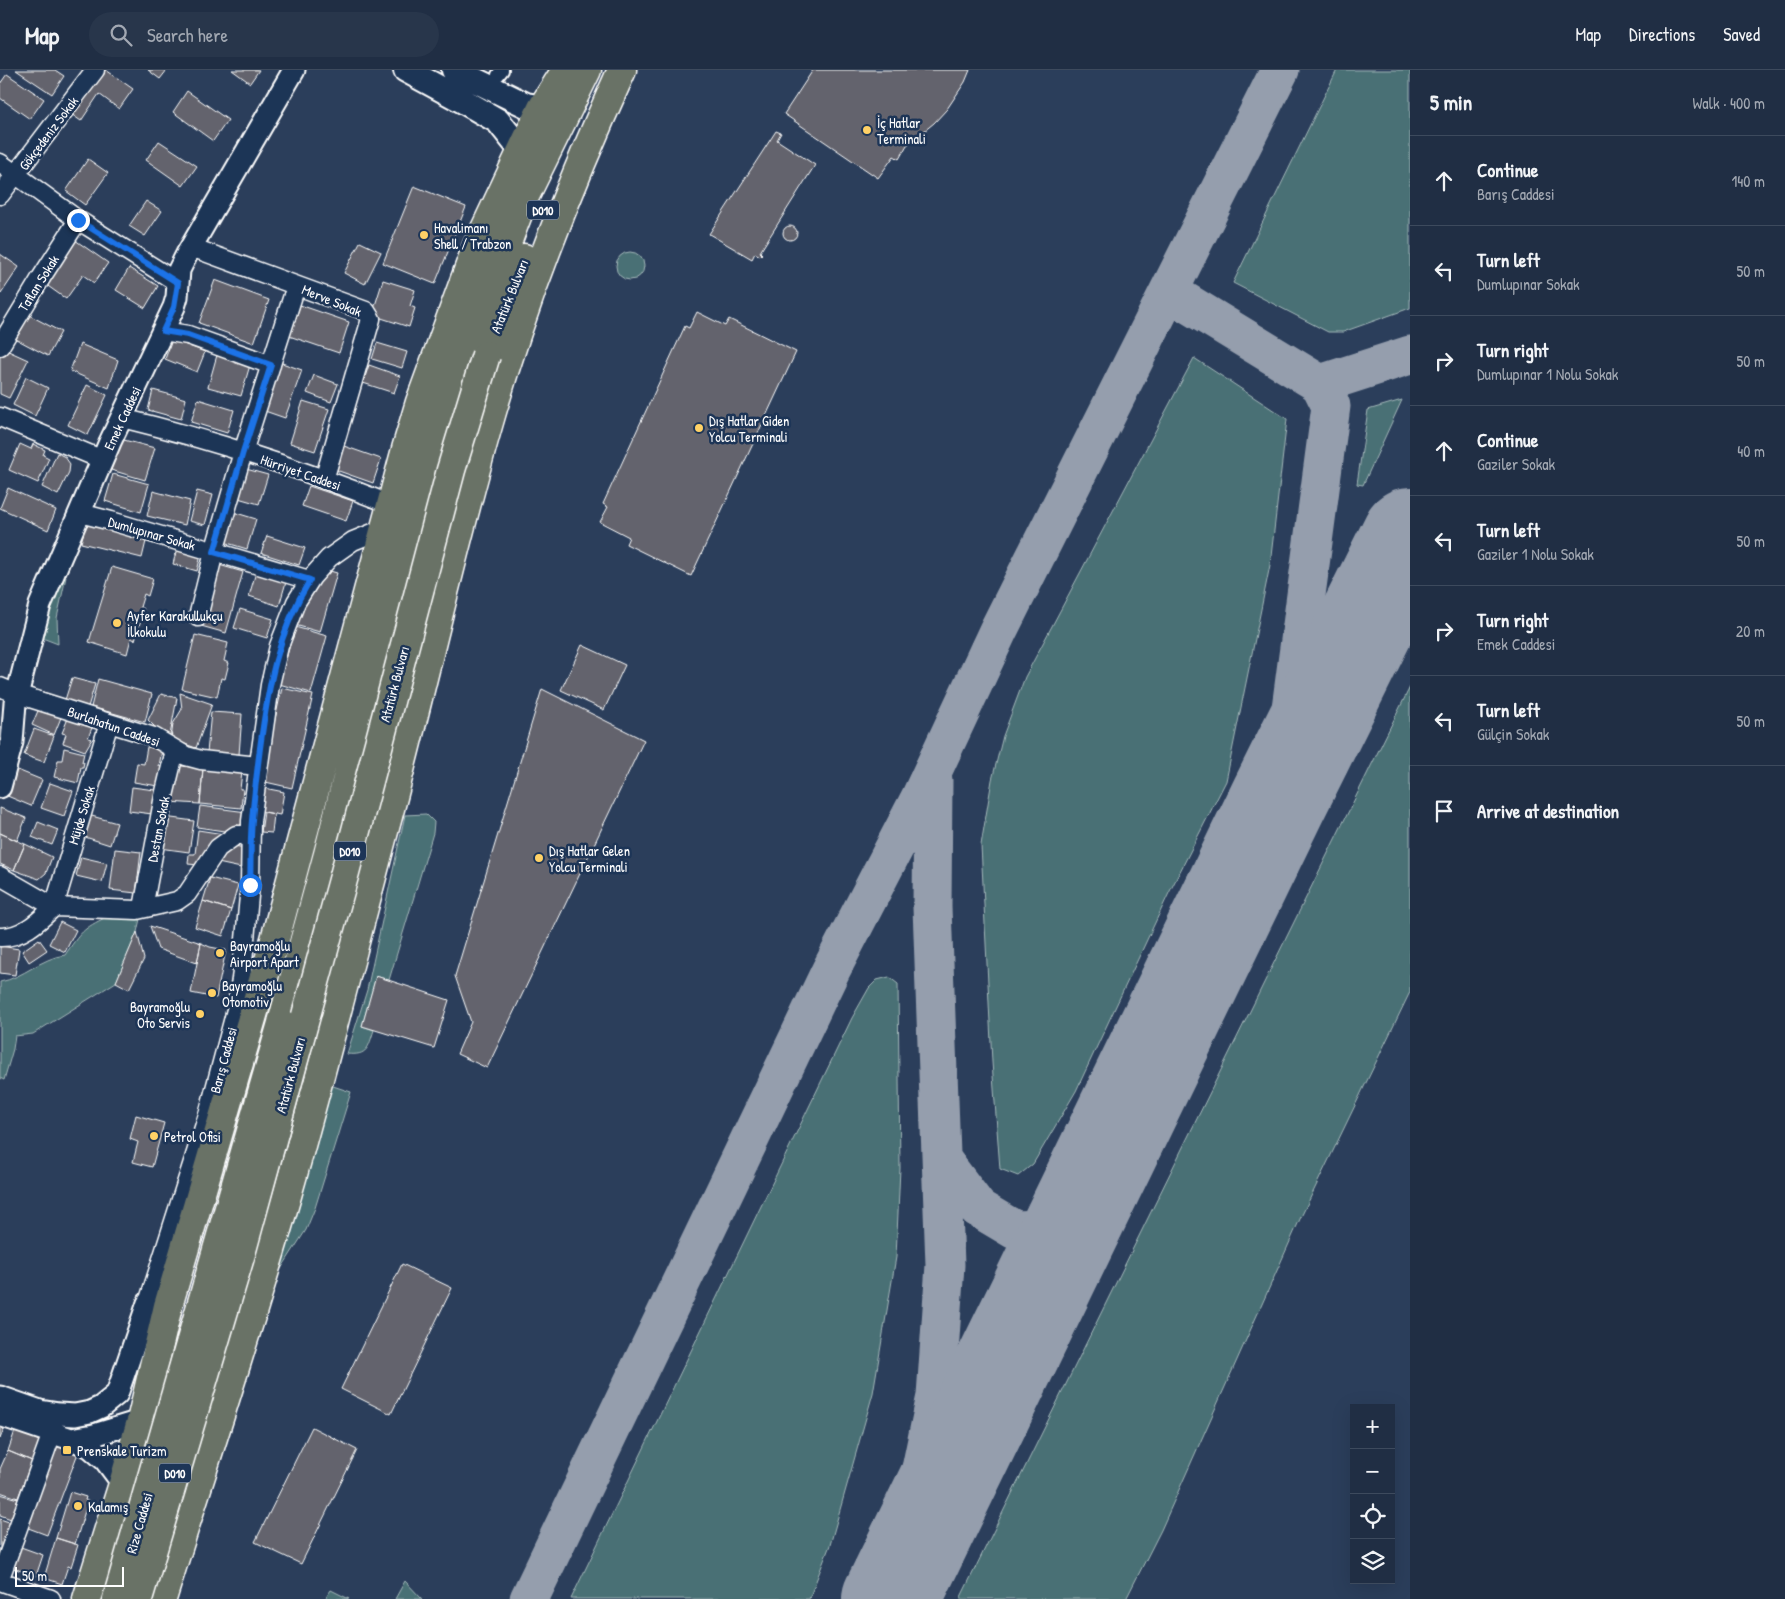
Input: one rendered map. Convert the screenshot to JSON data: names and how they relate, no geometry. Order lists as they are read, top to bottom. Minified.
{"streets":{"highway":["D010","Atatürk Bulvarı","Rize Caddesi"],"street":["Gökçedeniz Sokak","Taflan Sokak","Merve Sokak","Emek Caddesi","Hürriyet Caddesi","Dumlupınar Sokak","Burlahatun Caddesi","Müjde Sokak","Destan Sokak","Barış Caddesi"]},"crossings":[["Atatürk Bulvarı","Rize Caddesi"],["Merve Sokak","Emek Caddesi"],["Merve Sokak","Hürriyet Caddesi"],["Emek Caddesi","Hürriyet Caddesi"],["Emek Caddesi","Dumlupınar Sokak"],["Emek Caddesi","Burlahatun Caddesi"],["Hürriyet Caddesi","Barış Caddesi"],["Dumlupınar Sokak","Barış Caddesi"],["Burlahatun Caddesi","Müjde Sokak"],["Burlahatun Caddesi","Destan Sokak"],["Burlahatun Caddesi","Barış Caddesi"]],"places":{"other":["İç Hatlar Terminali","Havalimanı Shell / Trabzon","Dış Hatlar Giden Yolcu Terminali","Ayfer Karakullukçu İlkokulu","Dış Hatlar Gelen Yolcu Terminali","Bayramoğlu Airport Apart","Bayramoğlu Otomotiv","Bayramoğlu Oto Servis","Petrol Ofisi","Kalamış"],"transit":["Prenskale Turizm"]},"scale_bar":"50 m","page":{"header":"Map","search":"Search here","nav":["Map","Directions","Saved"],"heading":["5 min","Walk · 400 m"],"list":[["Continue","Barış Caddesi","140 m"],["Turn left","Dumlupınar Sokak","50 m"],["Turn right","Dumlupınar 1 Nolu Sokak","50 m"],["Continue","Gaziler Sokak","40 m"],["Turn left","Gaziler 1 Nolu Sokak","50 m"],["Turn right","Emek Caddesi","20 m"],["Turn left","Gülçin Sokak","50 m"],"Arrive at destination"],"map_buttons":["+","−"],"scale":"50 m"}}
